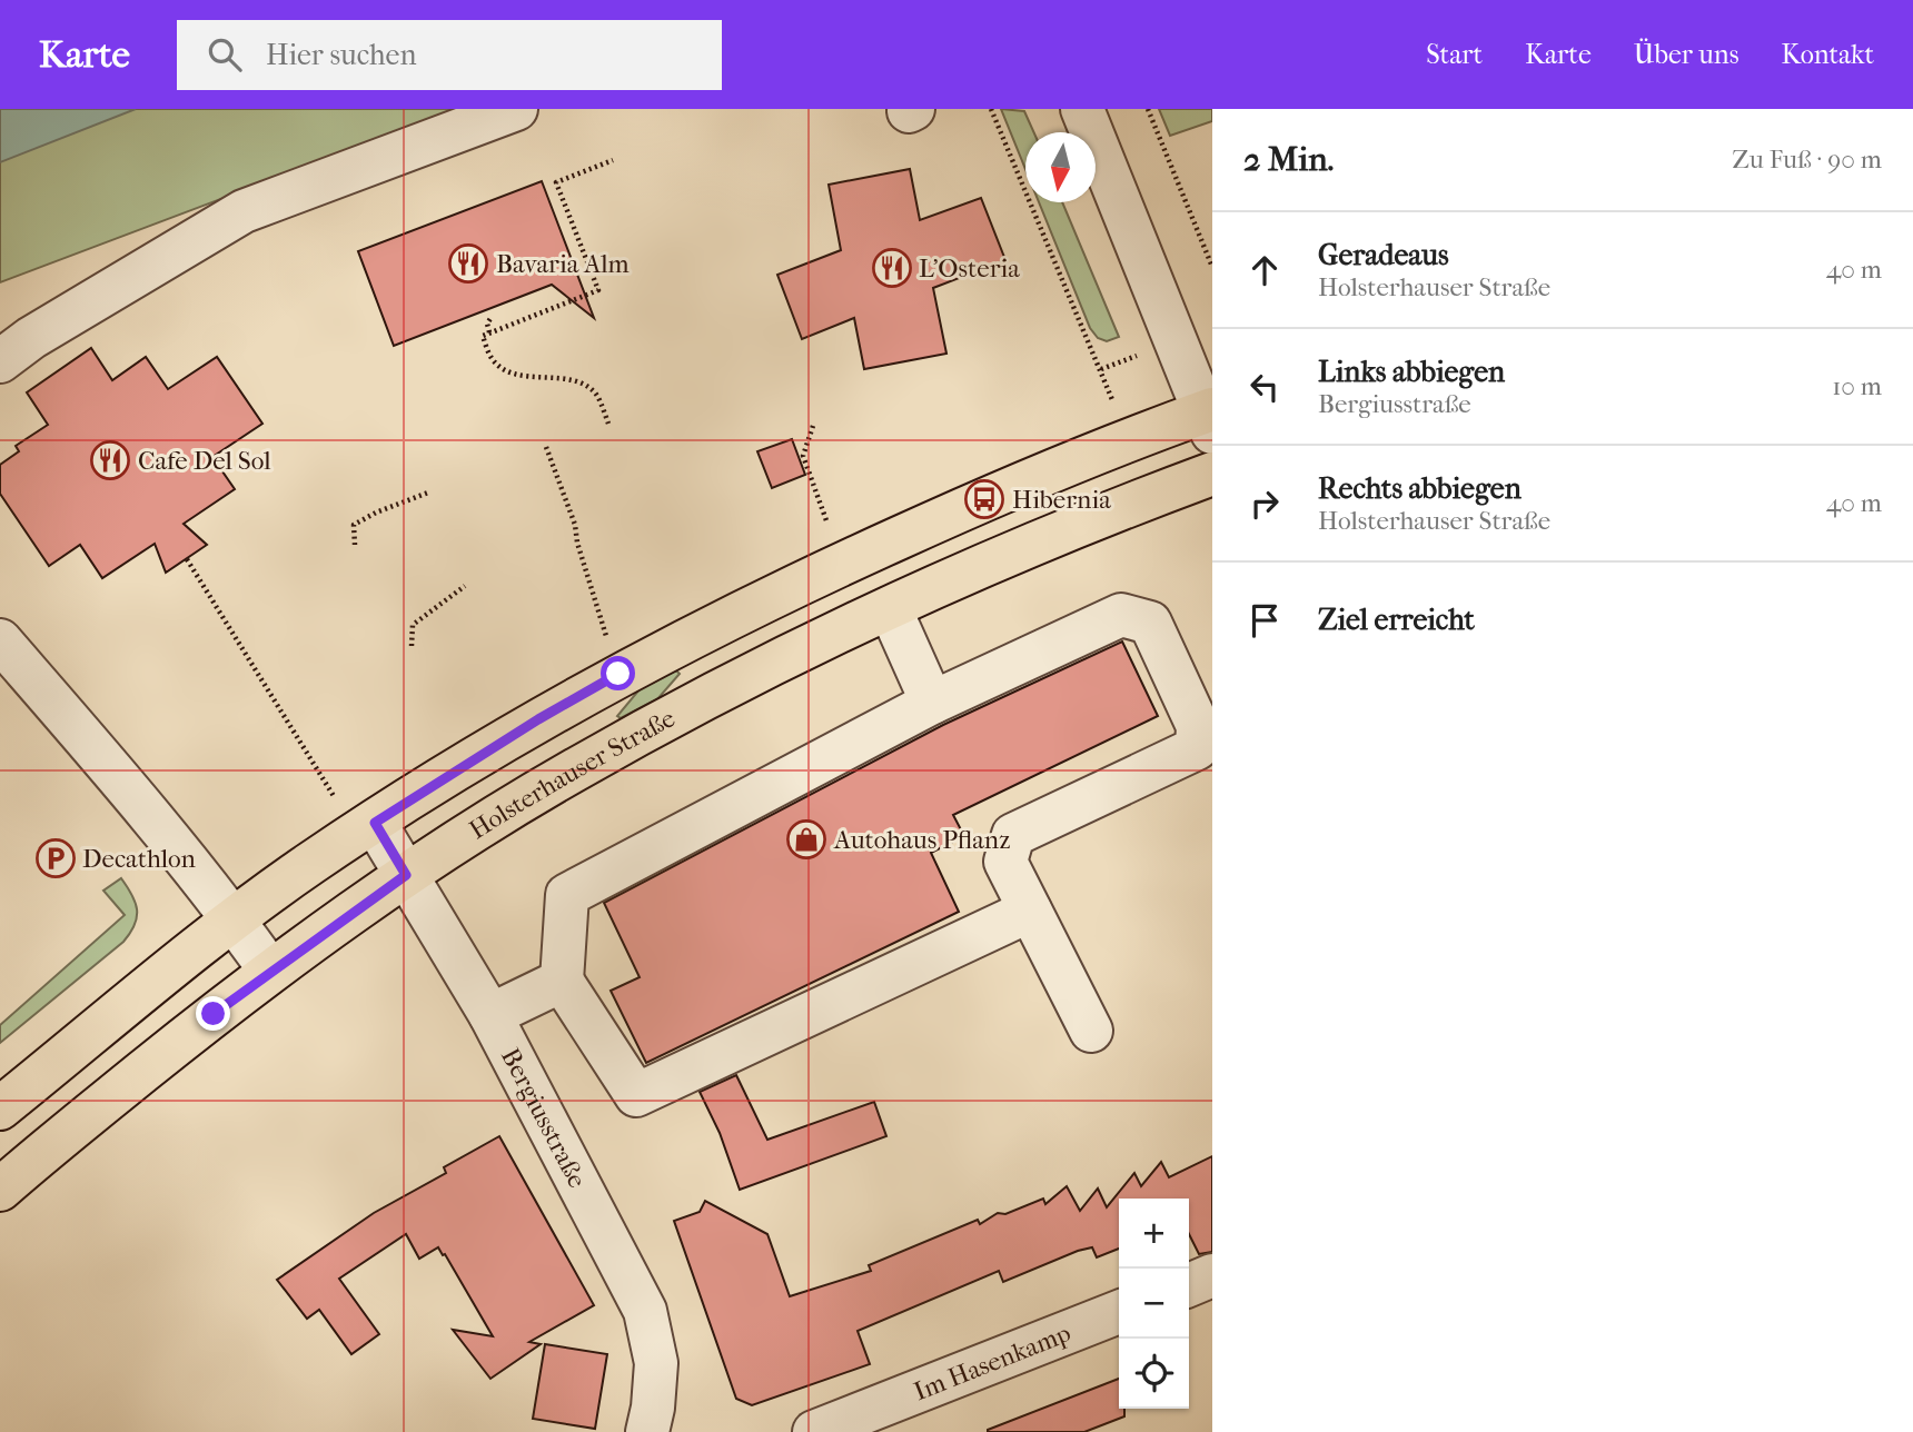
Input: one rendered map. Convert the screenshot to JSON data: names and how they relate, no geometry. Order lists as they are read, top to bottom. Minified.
{"streets":{"main road":["Holsterhauser Straße"],"street":["Bergiusstraße","Im Hasenkamp"]},"crossings":[["Holsterhauser Straße","Bergiusstraße"]],"places":{"restaurant":["Bavaria Alm","L'Osteria","Cafe Del Sol"],"bus stop":["Hibernia"],"shop":["Autohaus Pflanz"],"parking":["Decathlon"]},"north":"bottom","page":{"header":"Karte","search":"Hier suchen","nav":["Start","Karte","Über uns","Kontakt"],"heading":["2 Min.","Zu Fuß · 90 m"],"list":[["Geradeaus","Holsterhauser Straße","40 m"],["Links abbiegen","Bergiusstraße","10 m"],["Rechts abbiegen","Holsterhauser Straße","40 m"],"Ziel erreicht"],"map_buttons":["+","−"]}}
